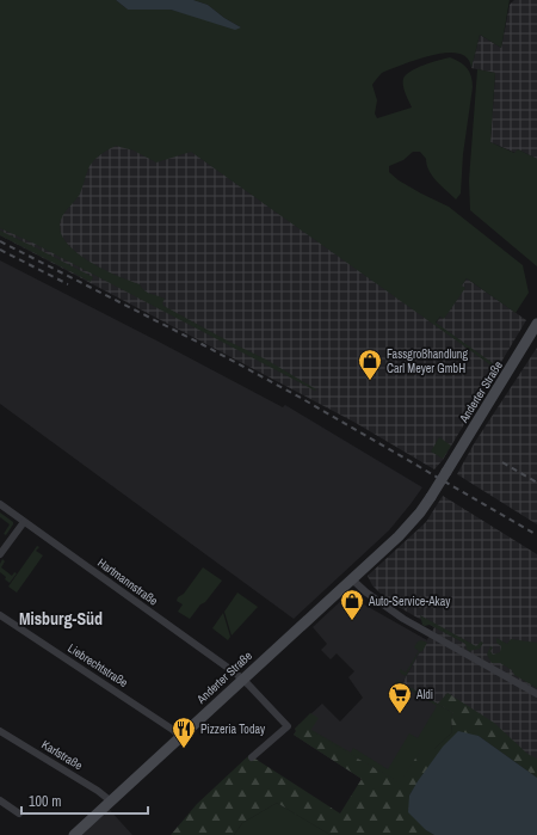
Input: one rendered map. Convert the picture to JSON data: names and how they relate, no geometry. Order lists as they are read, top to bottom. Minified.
{"streets":{"main road":["Anderter Straße"],"street":["Hartmannstraße","Liebrechtstraße","Karlstraße"]},"crossings":[["Anderter Straße","Hartmannstraße"],["Anderter Straße","Liebrechtstraße"],["Anderter Straße","Karlstraße"]],"districts":["Misburg-Süd"],"places":{"shop":["Fassgroßhandlung Carl Meyer GmbH","Auto-Service-Akay"],"supermarket":["Aldi"],"restaurant":["Pizzeria Today"]},"scale_bar":"100 m"}
